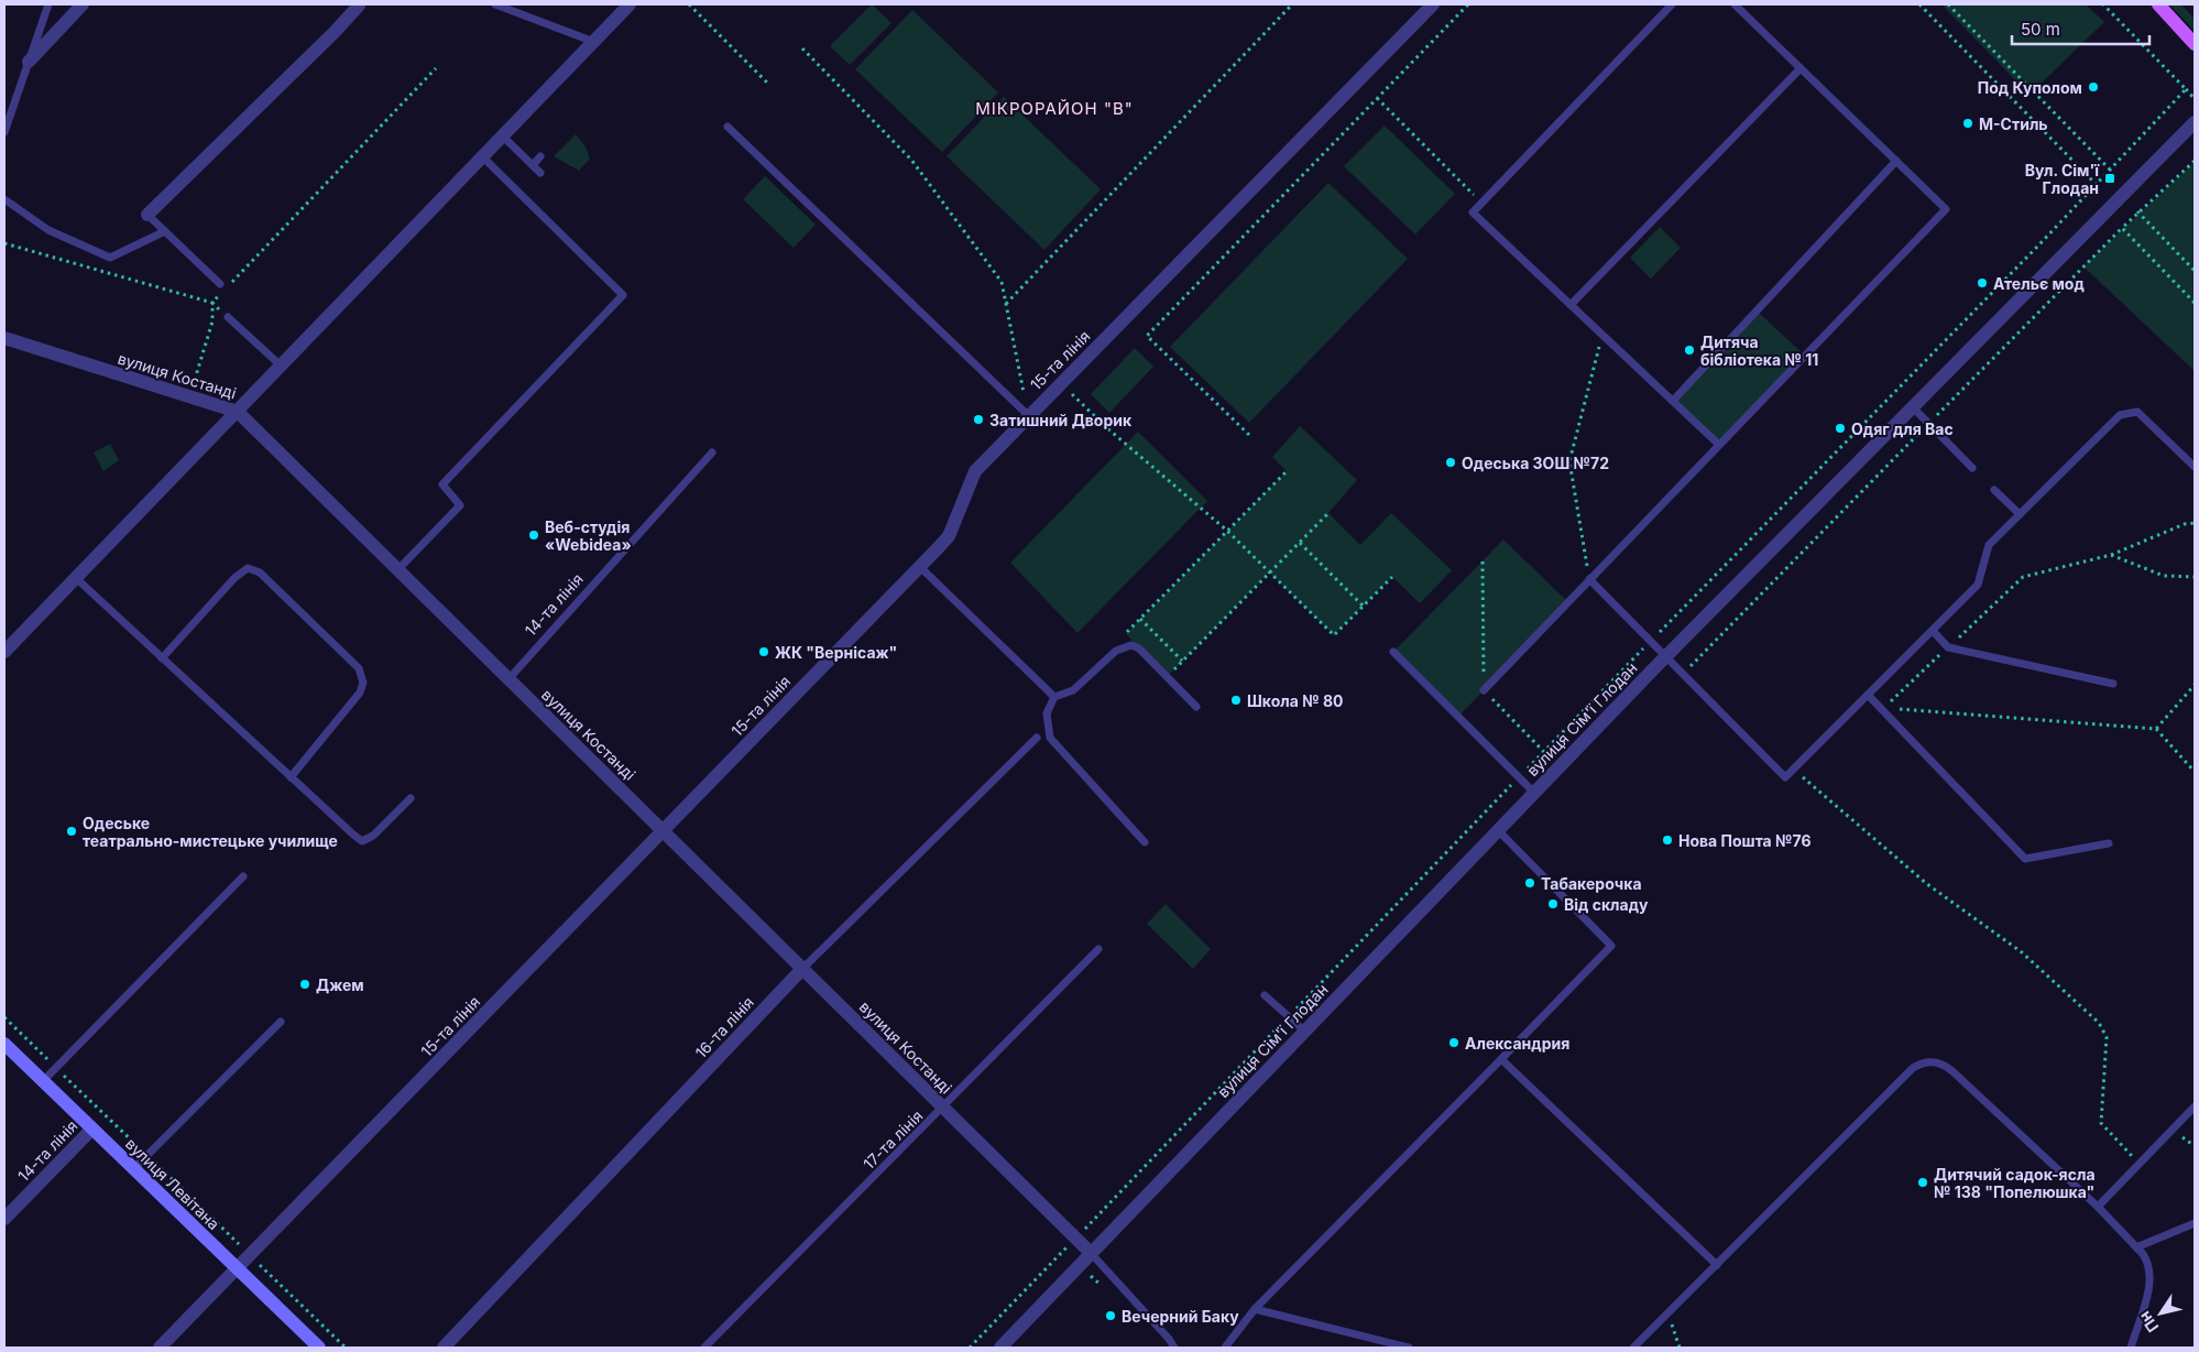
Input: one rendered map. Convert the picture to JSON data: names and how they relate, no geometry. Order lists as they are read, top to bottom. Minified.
{"streets":{"main road":["вулиця Левітана"],"street":["15-та лінія","вулиця Костанді","14-та лінія","вулиця Сім'ї Глодан","16-та лінія"],"lane":["17-та лінія"]},"crossings":[["15-та лінія","вулиця Костанді"],["15-та лінія","вулиця Левітана"],["вулиця Костанді","14-та лінія"],["вулиця Костанді","вулиця Сім'ї Глодан"],["вулиця Костанді","16-та лінія"],["вулиця Костанді","17-та лінія"],["14-та лінія","вулиця Левітана"]],"districts":["МІКРОРАЙОН \"В\""],"places":{"other":["Под Куполом","М-Стиль","Ательє мод","Дитяча бібліотека № 11","Затишний Дворик","Одяг для Вас","Одеська ЗОШ №72","Веб-студія «Webidea»","ЖК \"Вернісаж\"","Школа № 80","Одеське театрально-мистецьке училище","Нова Пошта №76","Табакерочка","Від складу","Джем","Александрия","Дитячий садок-ясла № 138 \"Попелюшка\"","Вечерний Баку"],"transit":["Вул. Сім'ї Глодан"]},"scale_bar":"50 m","north":"bottom left"}
